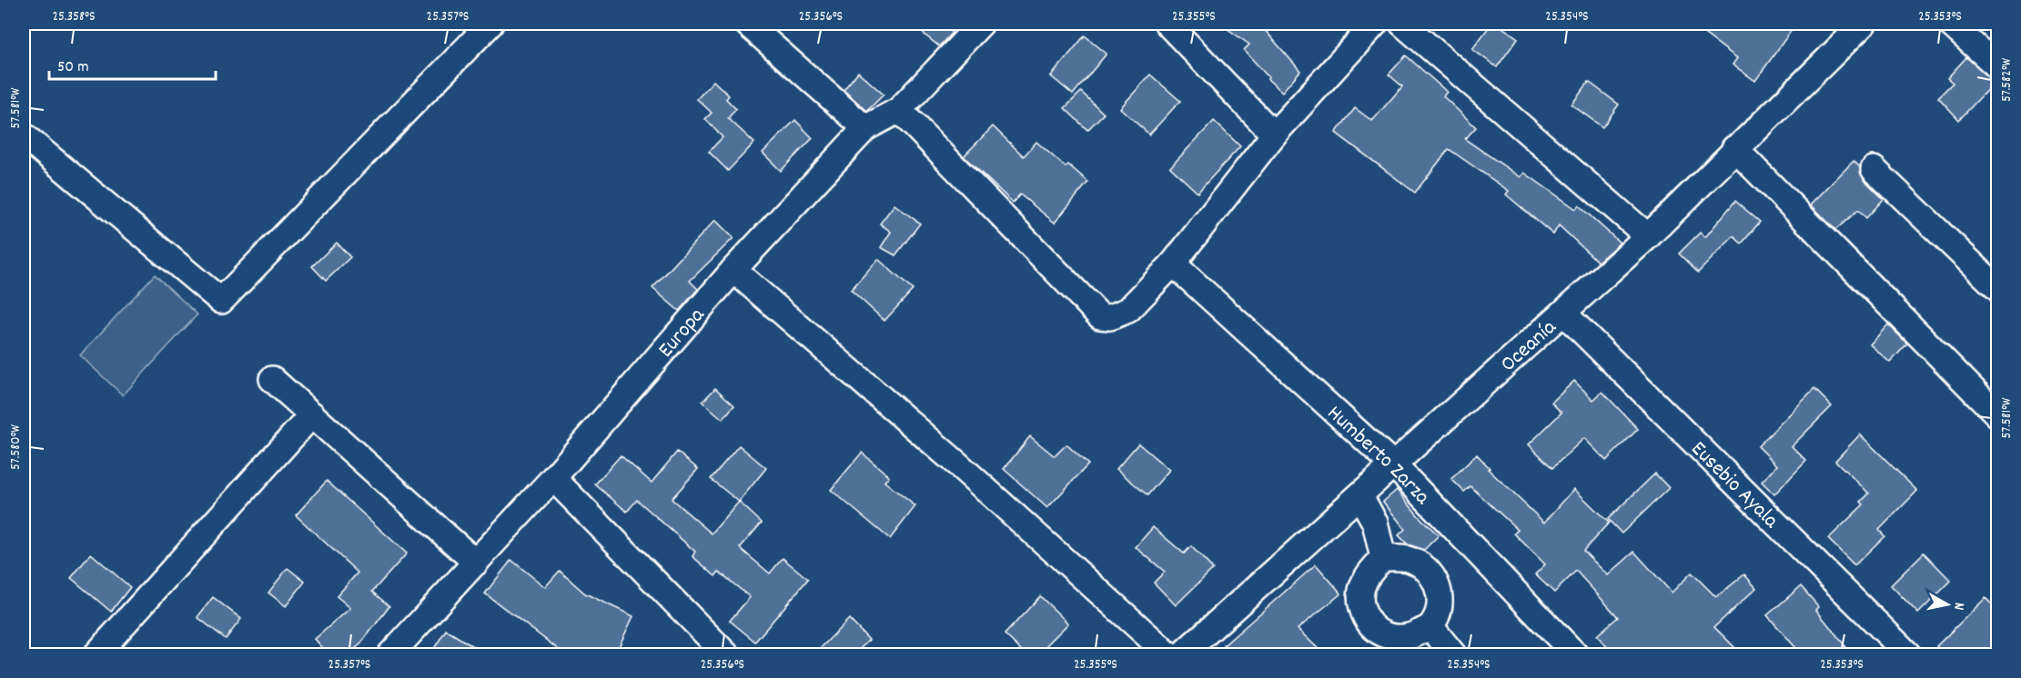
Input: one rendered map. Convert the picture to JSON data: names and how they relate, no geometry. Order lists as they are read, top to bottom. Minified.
{"streets":{"street":["Europa","Oceanía","Humberto Zarza","Eusebio Ayala"]},"crossings":[["Oceanía","Humberto Zarza"],["Oceanía","Eusebio Ayala"]],"scale_bar":"50 m","north":"right","coordinates":["25.358°S","25.357°S","25.356°S","25.355°S","25.354°S","25.353°S","57.582°W","57.581°W","57.580°W"]}
